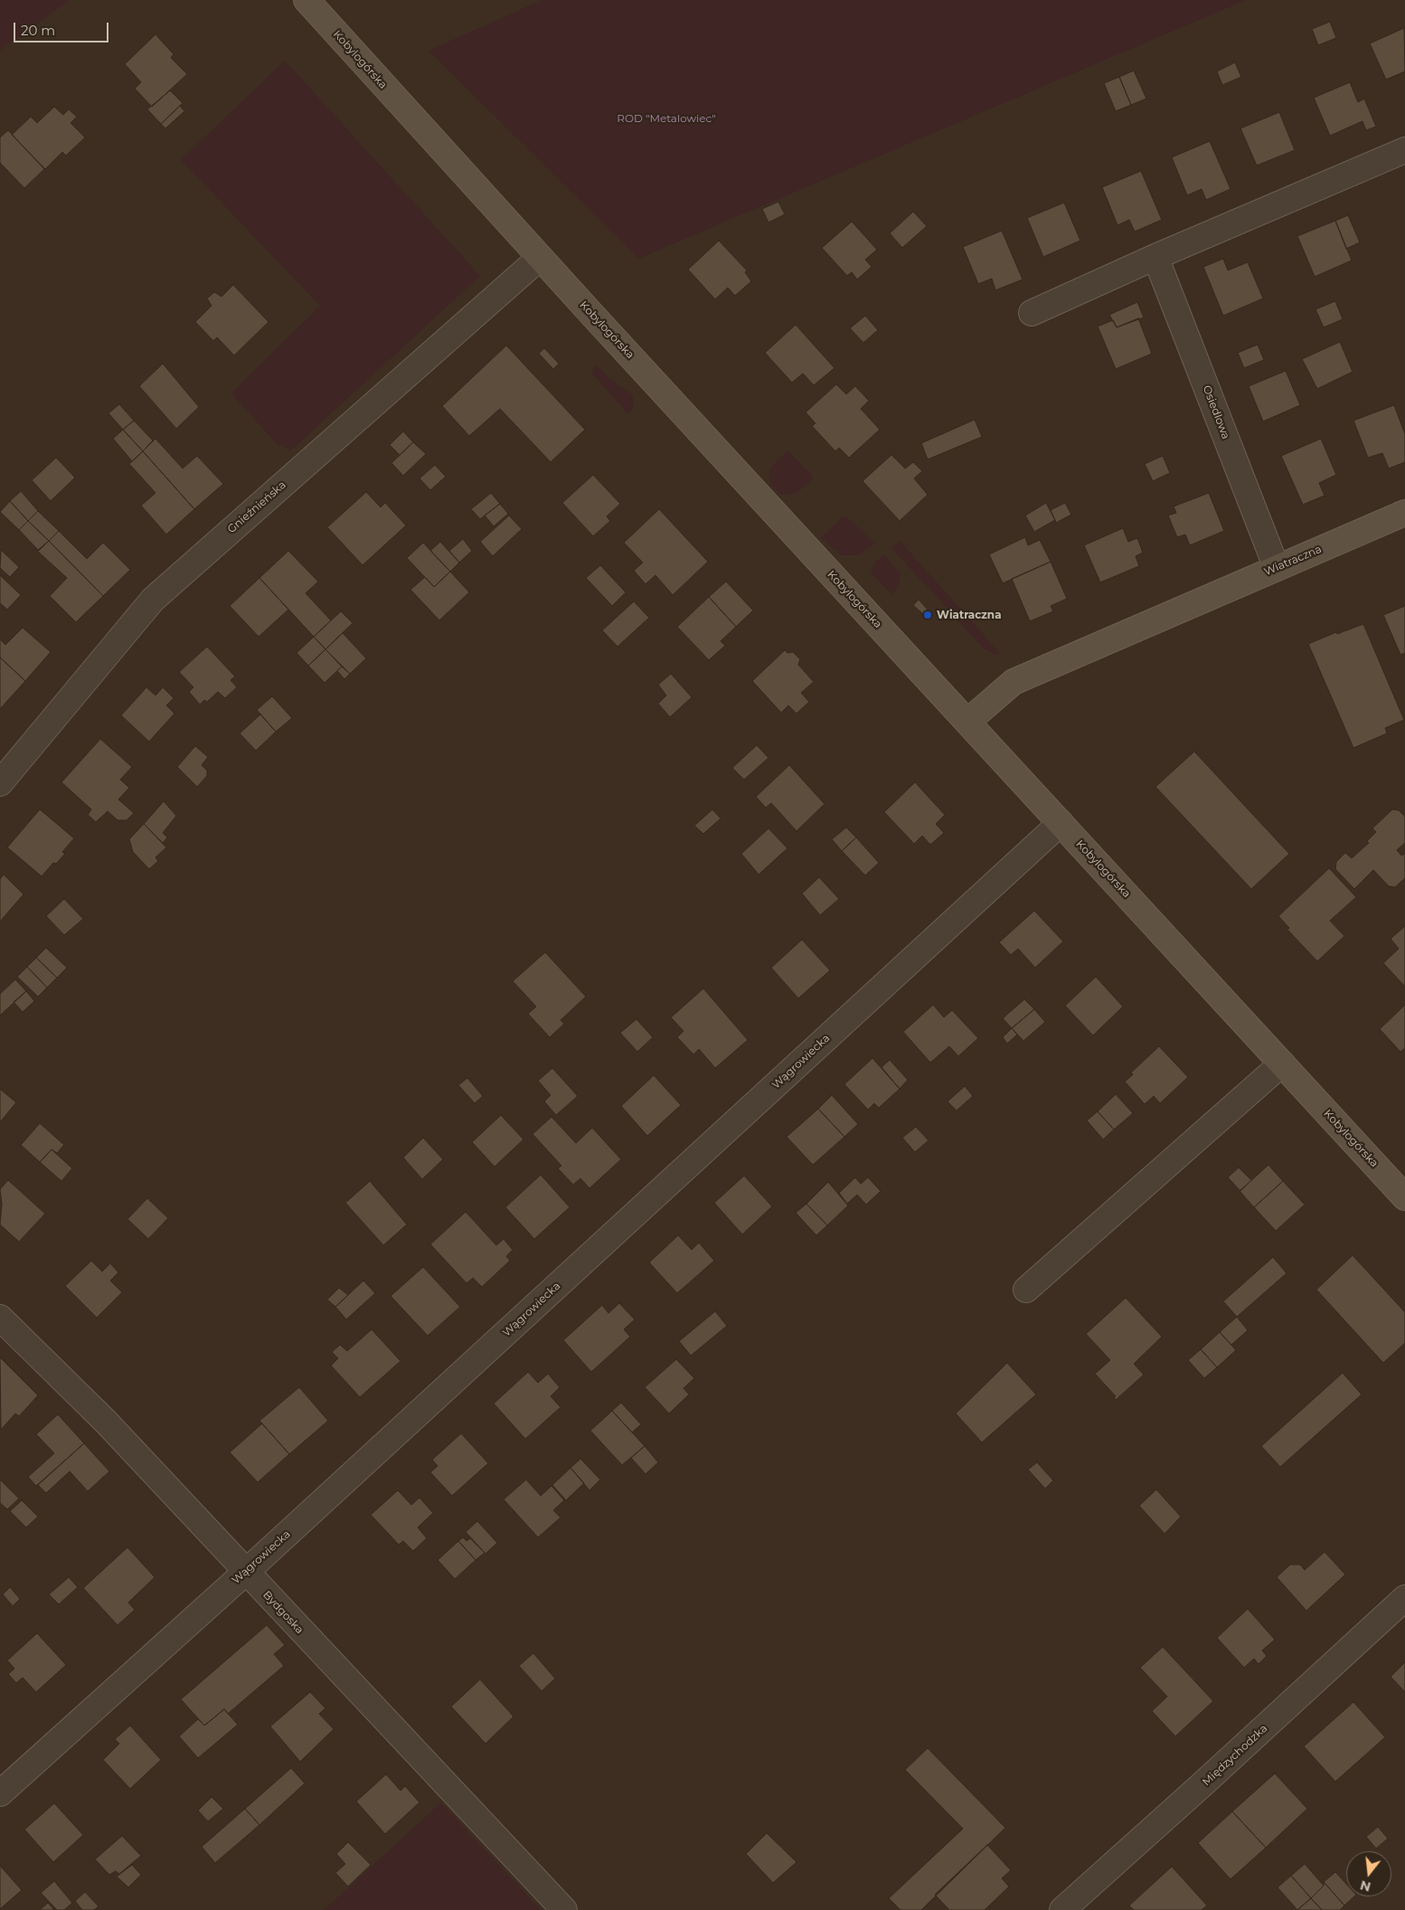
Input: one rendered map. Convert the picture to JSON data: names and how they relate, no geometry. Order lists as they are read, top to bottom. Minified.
{"streets":{"street":["Kobylogórska","Osiedlowa","Gnieźnieńska","Wiatraczna","Wągrowiecka","Bydgoska","Międzychodzka"]},"crossings":[["Kobylogórska","Gnieźnieńska"],["Kobylogórska","Wiatraczna"],["Kobylogórska","Wągrowiecka"],["Osiedlowa","Wiatraczna"],["Wągrowiecka","Bydgoska"]],"parks":["ROD \"Metalowiec\""],"places":["Wiatraczna"],"scale_bar":"20 m","north":"bottom"}
